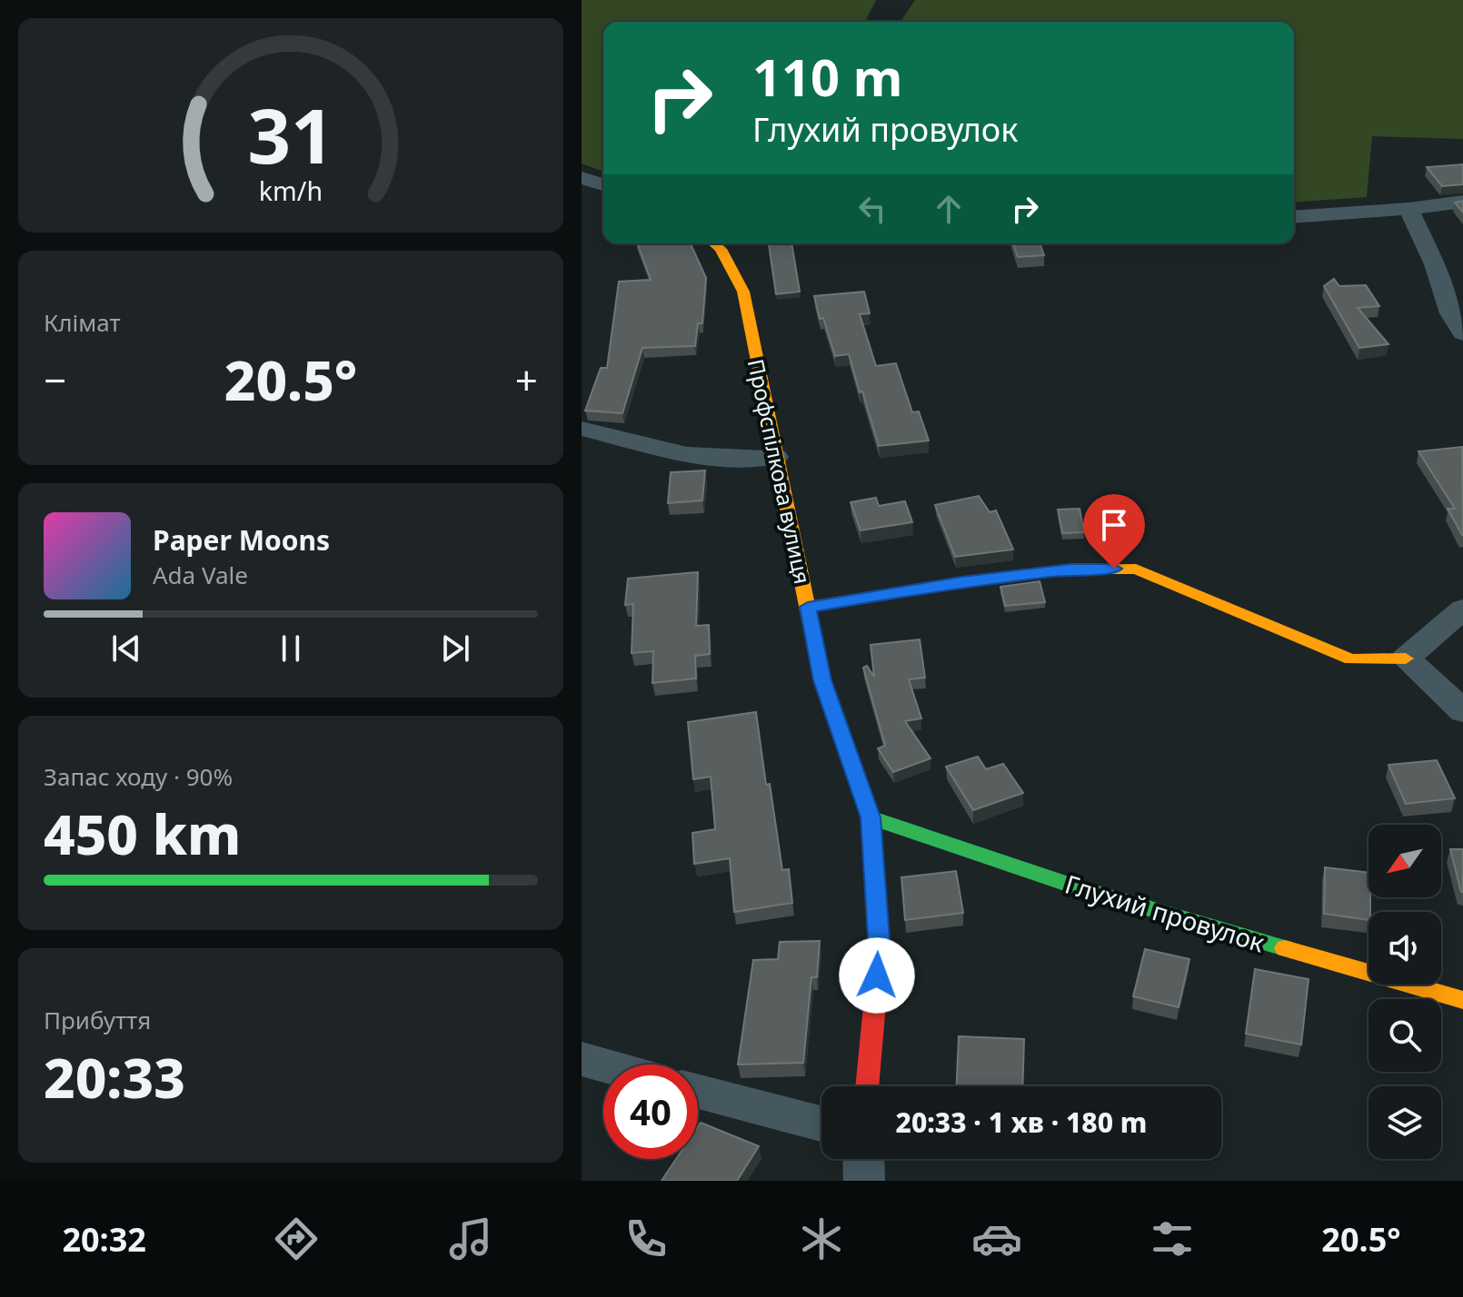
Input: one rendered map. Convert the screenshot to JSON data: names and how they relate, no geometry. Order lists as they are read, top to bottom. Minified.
{"streets":{"street":["Профспілкова вулиця","Глухий провулок"]},"crossings":[["Профспілкова вулиця","Глухий провулок"]],"north":"bottom left","page":{"turn":["110 m","Глухий провулок"],"tile":["Клімат",["Запас ходу · 90%","450 km"],["Прибуття","20:33"]],"heat":["−","20.5°","+"],"song":["Paper Moons","Ada Vale"],"limit":"40","trip":"20:33 · 1 хв · 180 m","tabs":["20:32","20.5°"],"gauge":["31","km/h"]}}
